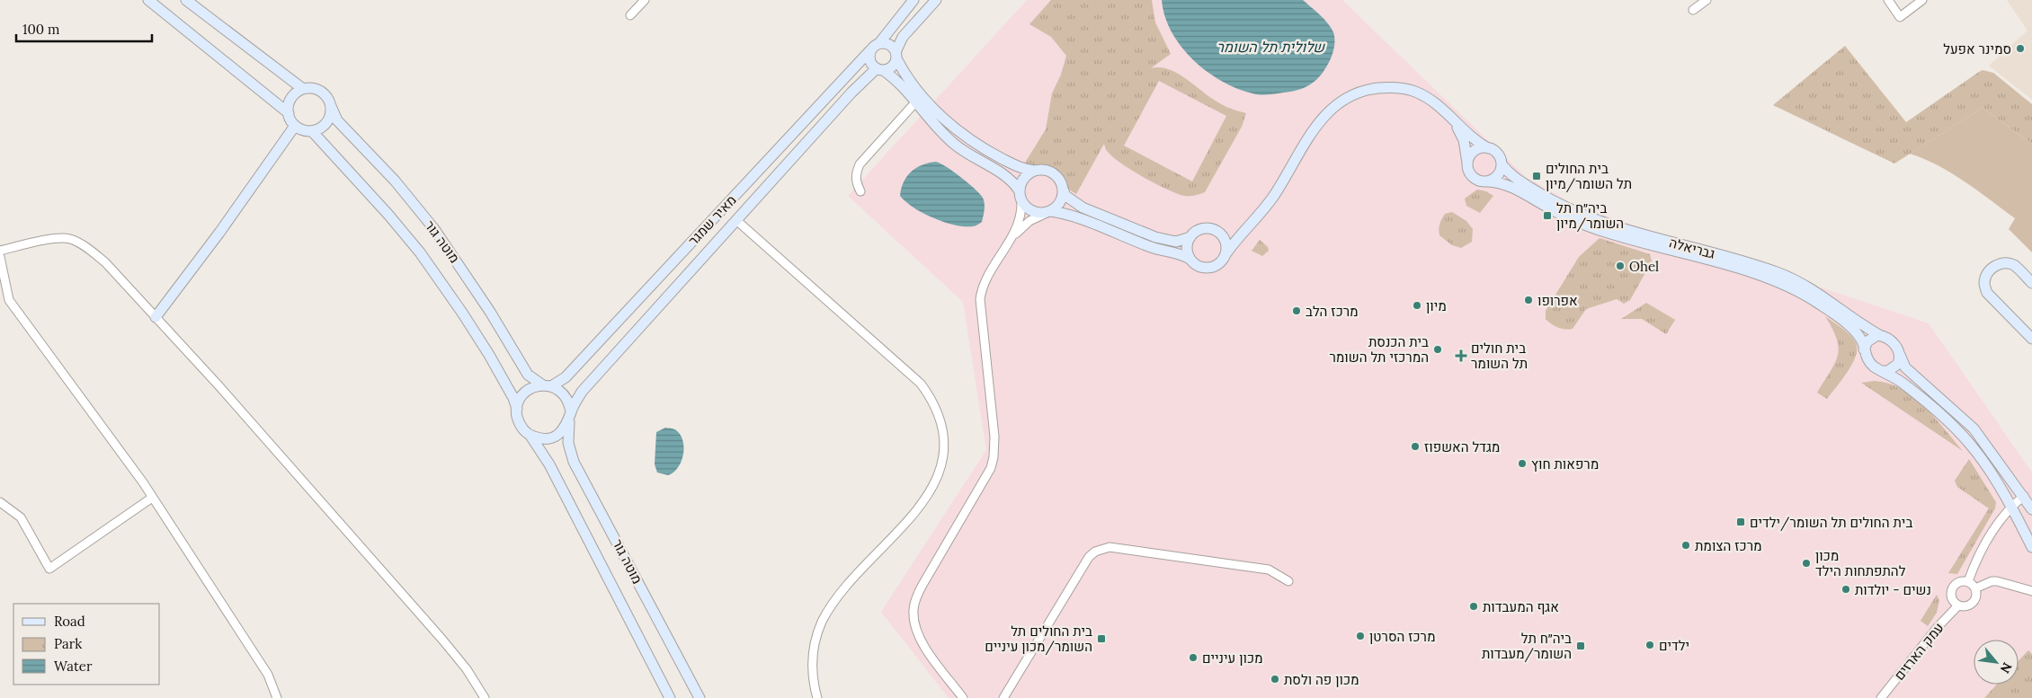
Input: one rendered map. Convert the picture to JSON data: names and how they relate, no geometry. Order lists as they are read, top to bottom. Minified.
{"streets":{"street":["מאיר שמגר","מוטה גור","גבריאלה","עמק הארזים"]},"crossings":[["מאיר שמגר","מוטה גור"]],"water":["שלולית תל השומר"],"places":{"other":["סמינר אפעל","Ohel","אפרופו","מיון","מרכז הלב","בית הכנסת המרכזי תל השומר","מגדל האשפוז","מרפאות חוץ","מרכז הצומת","מכון להתפתחות הילד","נשים - יולדות","אגף המעבדות","מרכז הסרטן","ילדים","מכון עיניים","מכון פה ולסת"],"transit":["בית החולים תל השומר/מיון","ביה״ח תל השומר/מיון","בית החולים תל השומר/ילדים","בית החולים תל השומר/מכון עיניים","ביה״ח תל השומר/מעבדות"],"health":["בית חולים תל השומר"]},"legend":["Road","Park","Water"],"scale_bar":"100 m","north":"bottom right"}
